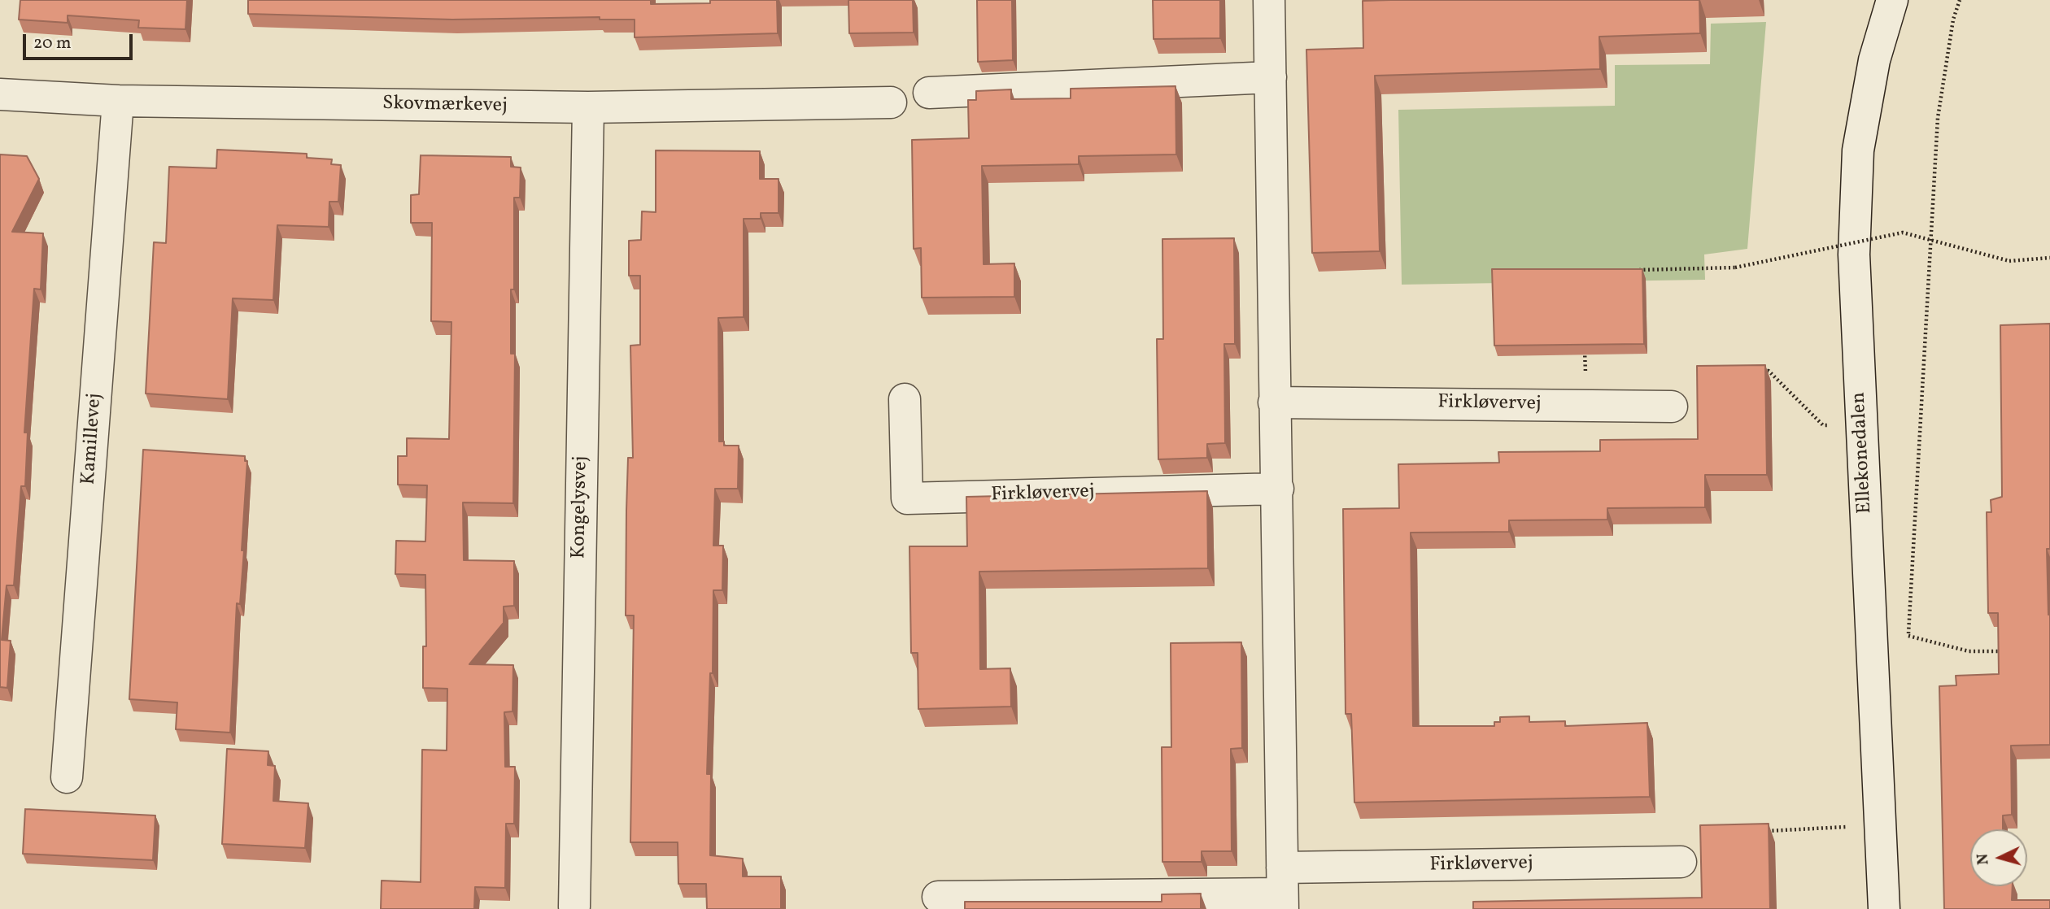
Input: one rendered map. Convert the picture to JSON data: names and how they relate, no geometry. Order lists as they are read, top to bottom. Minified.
{"streets":{"street":["Skovmærkevej","Firkløvervej","Kamillevej","Ellekonedalen","Kongelysvej"]},"crossings":[["Skovmærkevej","Kamillevej"],["Skovmærkevej","Kongelysvej"]],"scale_bar":"20 m","north":"left"}
